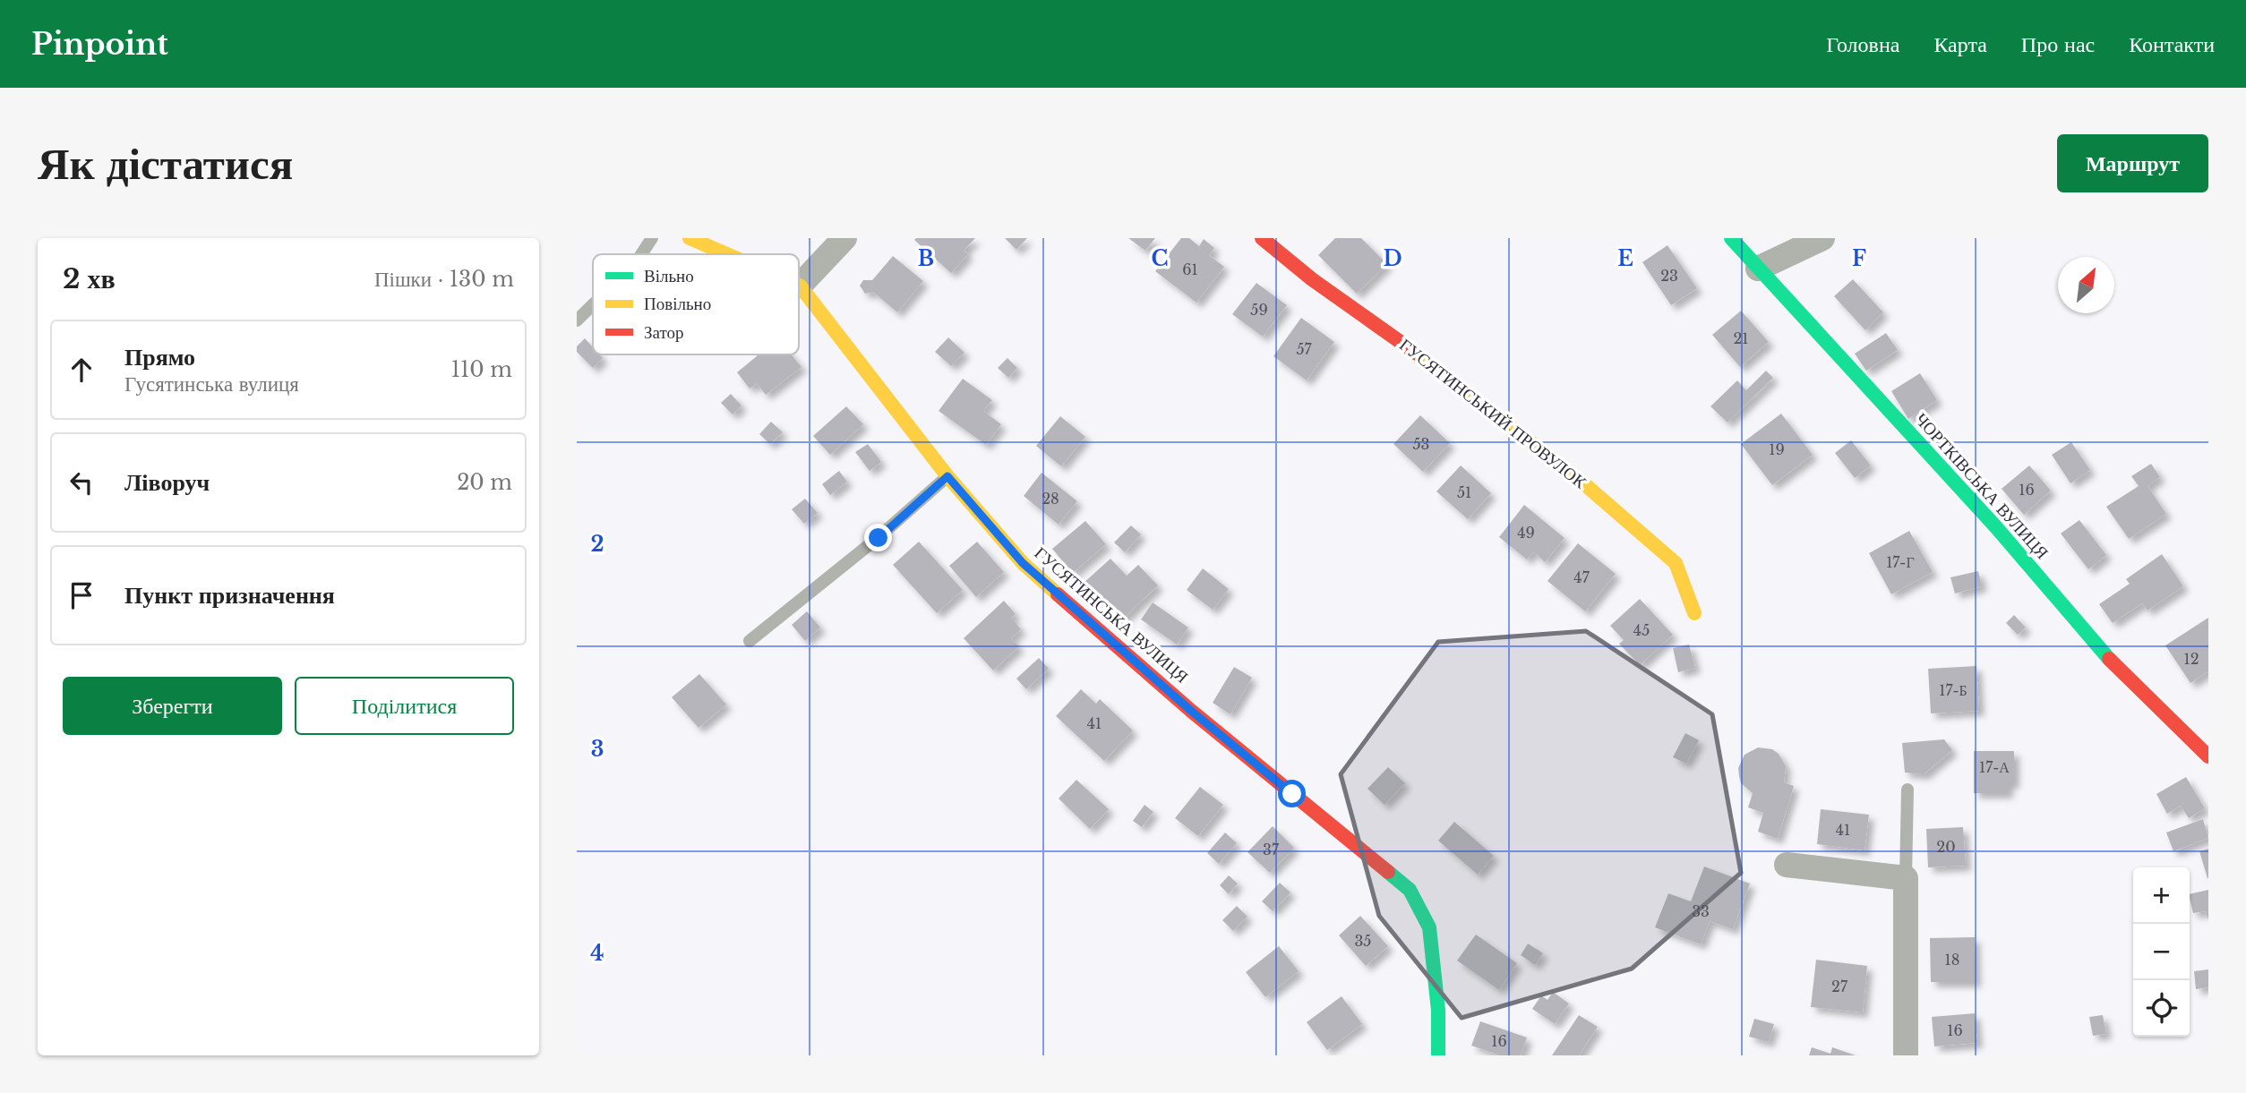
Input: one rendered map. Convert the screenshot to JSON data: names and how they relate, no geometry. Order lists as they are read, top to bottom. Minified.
{"streets":{"street":["ГУСЯТИНСЬКИЙ ПРОВУЛОК","ЧОРТКІВСЬКА ВУЛИЦЯ","ГУСЯТИНСЬКА ВУЛИЦЯ"]},"house_numbers":["61","23","59","21","57","53","19","16","51","28","49","17-Г","47","45","12","17-Б","41","17-А","41","20","37","33","35","18","27","16","16"],"legend":["Вільно","Повільно","Затор"],"north":"top right","page":{"header":"Pinpoint","nav":["Головна","Карта","Про нас","Контакти"],"buttons":["Маршрут",["Зберегти","Поділитися"]],"title":"Як дістатися","heading":["2 хв","Пішки · 130 m"],"list":[["Прямо","Гусятинська вулиця","110 m"],["Ліворуч","20 m"],"Пункт призначення"],"map_buttons":["+","−"]},"grid":{"columns":["B","C","D","E","F"],"rows":["2","3","4"]}}
